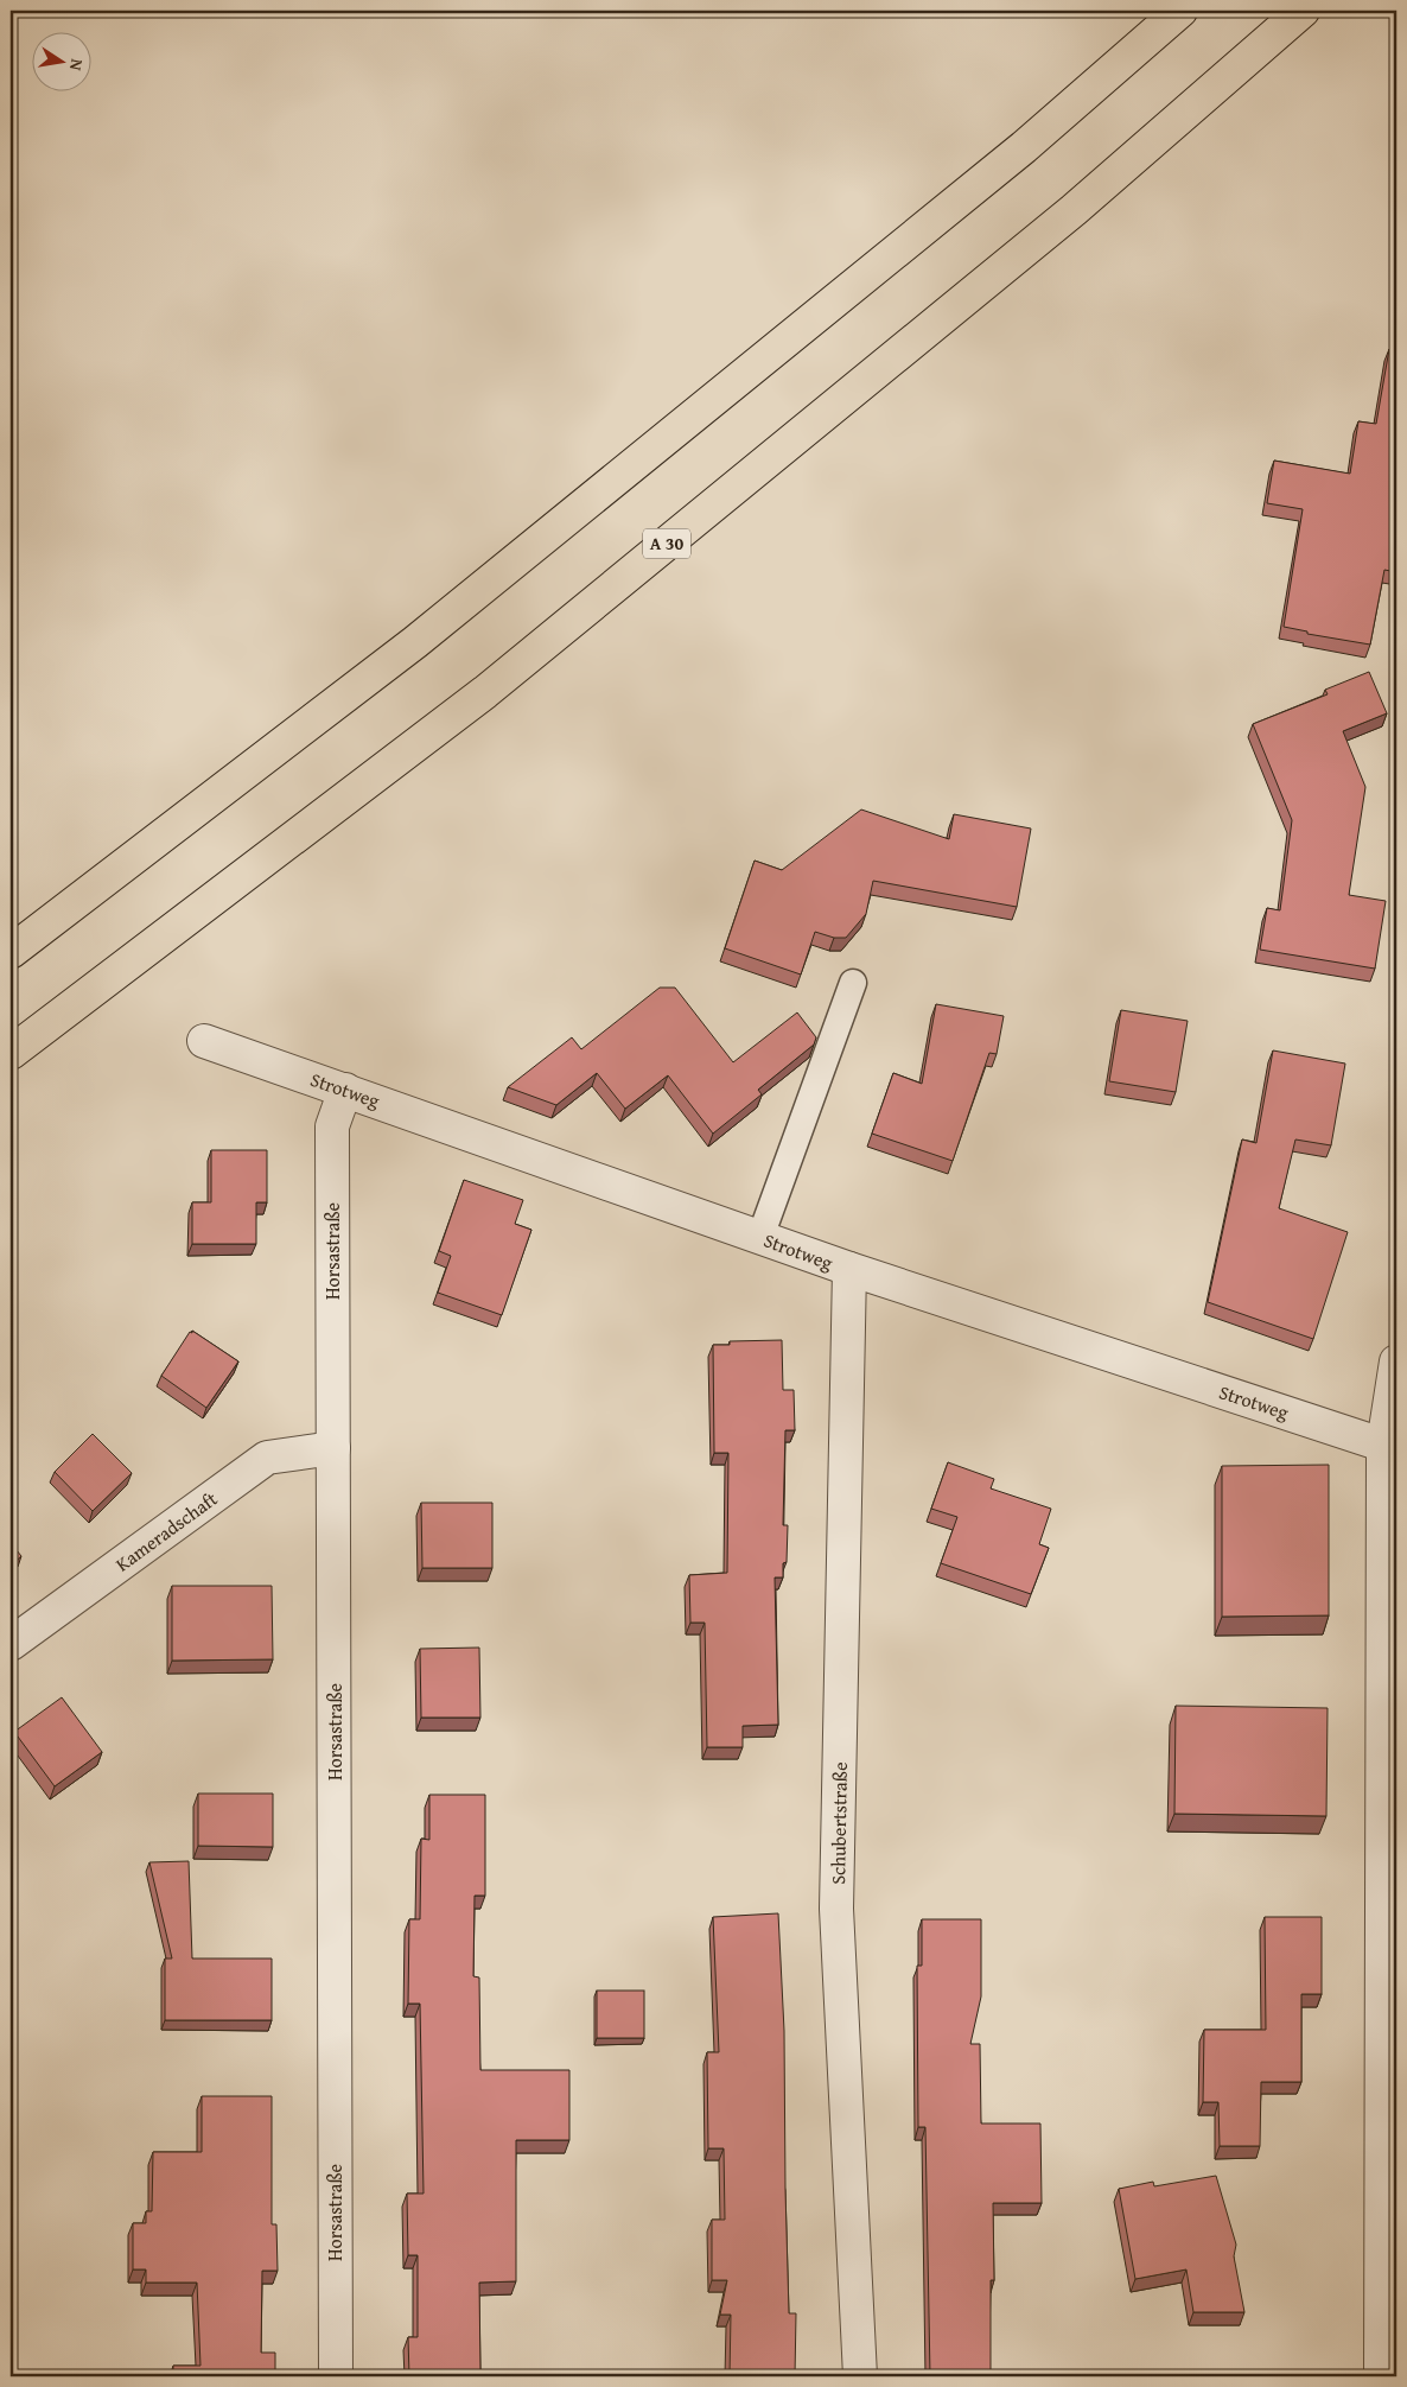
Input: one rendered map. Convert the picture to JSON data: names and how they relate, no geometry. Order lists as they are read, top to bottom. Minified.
{"streets":{"highway":["A 30"],"street":["Strotweg","Horsastraße","Kameradschaft","Schubertstraße"]},"crossings":[["Strotweg","Horsastraße"],["Strotweg","Schubertstraße"],["Horsastraße","Kameradschaft"]],"north":"right"}
